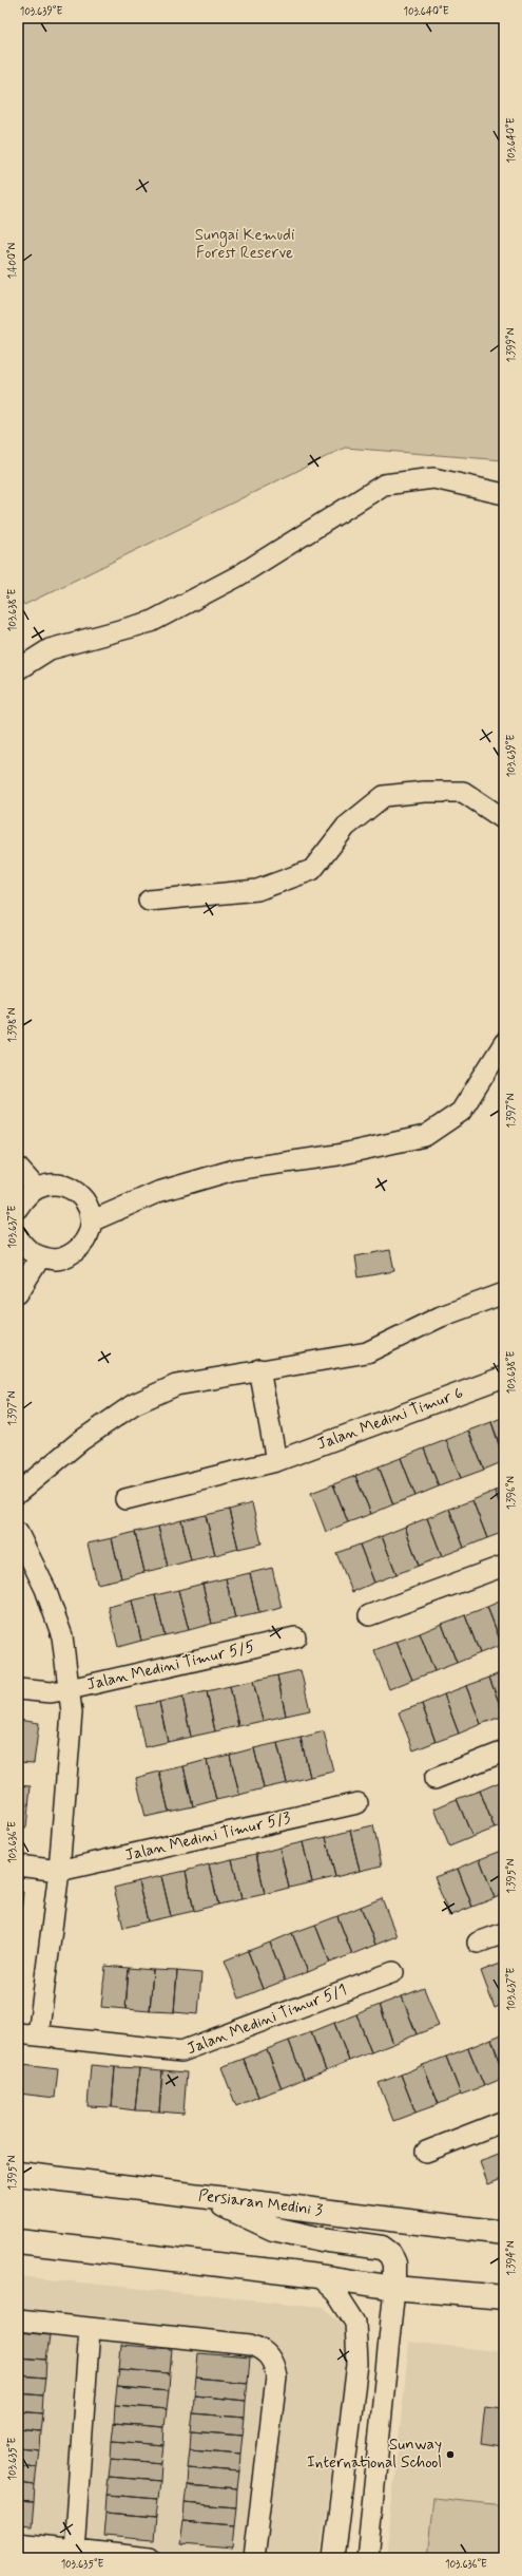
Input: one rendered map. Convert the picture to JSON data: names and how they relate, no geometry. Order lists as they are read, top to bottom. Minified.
{"streets":{"street":["Jalan Medini Timur 6","Jalan Medini Timur 5/5","Jalan Medini Timur 5/3","Jalan Medini Timur 5/1","Persiaran Medini 3"]},"parks":["Sungai Kemudi Forest Reserve"],"places":["Sunway International School"],"coordinates":["103.639°E","103.640°E","1.400°N","1.399°N","103.638°E","1.398°N","1.397°N","103.637°E","1.396°N","103.636°E","1.395°N","1.394°N","103.635°E"]}
